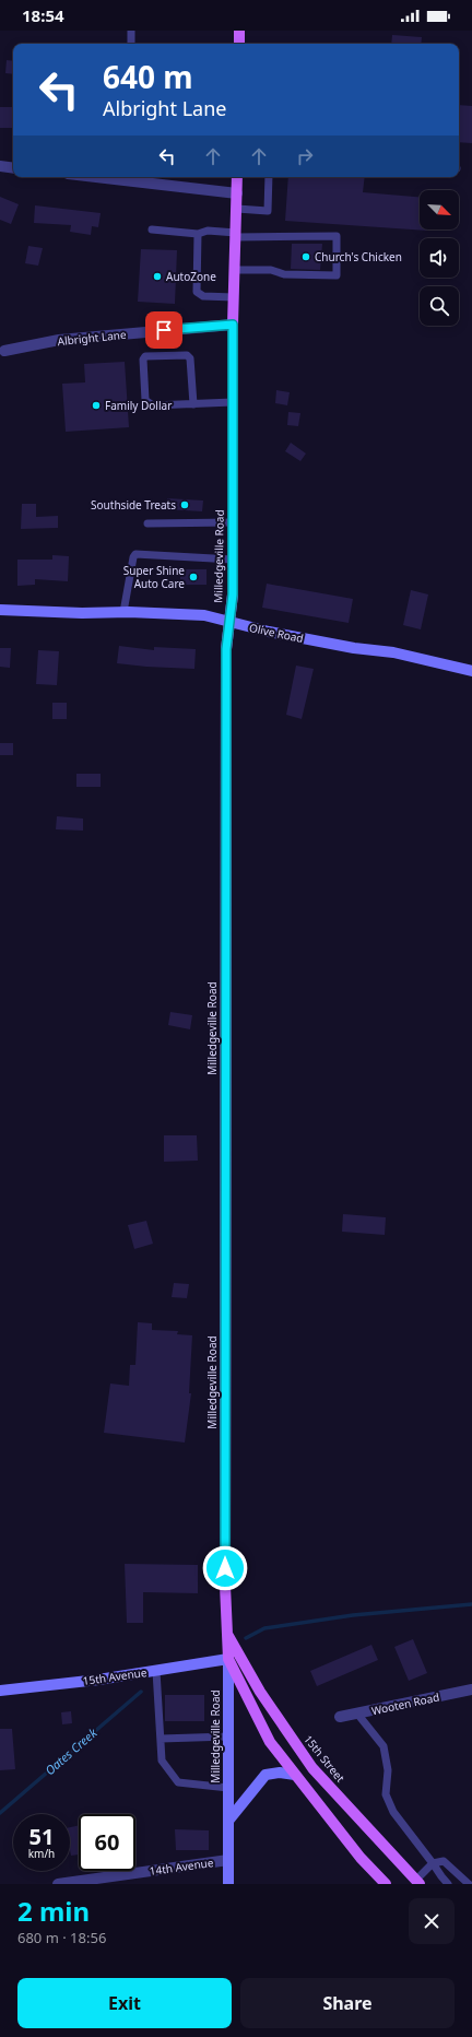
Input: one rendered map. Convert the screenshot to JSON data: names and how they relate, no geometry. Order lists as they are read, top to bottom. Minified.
{"streets":{"main road":["Milledgeville Road","15th Street"],"street":["Albright Lane","Olive Road","15th Avenue","Wooten Road","14th Avenue"]},"crossings":[["Albright Lane","Milledgeville Road"],["Milledgeville Road","Olive Road"],["Milledgeville Road","15th Avenue"],["Milledgeville Road","15th Street"],["Milledgeville Road","14th Avenue"]],"water":["Oates Creek"],"places":["Church's Chicken","AutoZone","Family Dollar","Southside Treats","Super Shine Auto Care"],"north":"bottom right","page":{"status":"18:54","turn":["640 m","Albright Lane"],"speed":"51 km/h","limit":"60","heading":["2 min","680 m · 18:56"],"buttons":["Exit","Share"]}}
